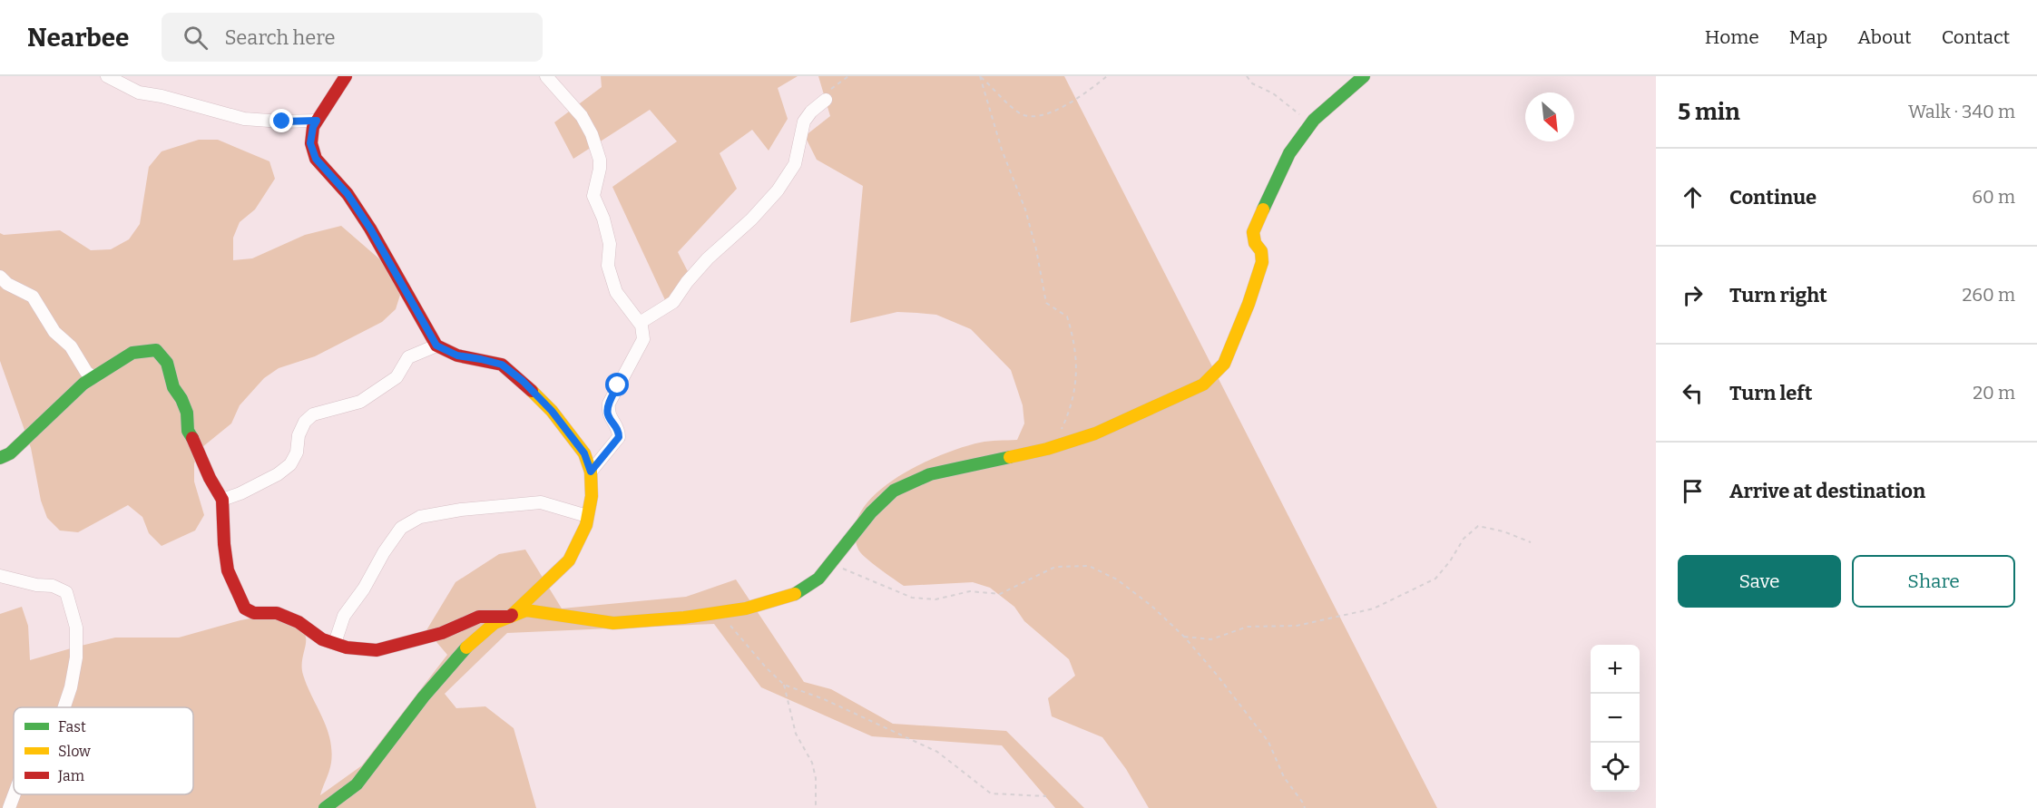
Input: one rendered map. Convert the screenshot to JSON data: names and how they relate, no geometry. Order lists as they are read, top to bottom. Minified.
{"legend":["Fast","Slow","Jam"],"north":"bottom right","page":{"header":"Nearbee","search":"Search here","nav":["Home","Map","About","Contact"],"heading":["5 min","Walk · 340 m"],"list":[["Continue","60 m"],["Turn right","260 m"],["Turn left","20 m"],"Arrive at destination"],"buttons":["Save","Share"],"map_buttons":["+","−"]}}
